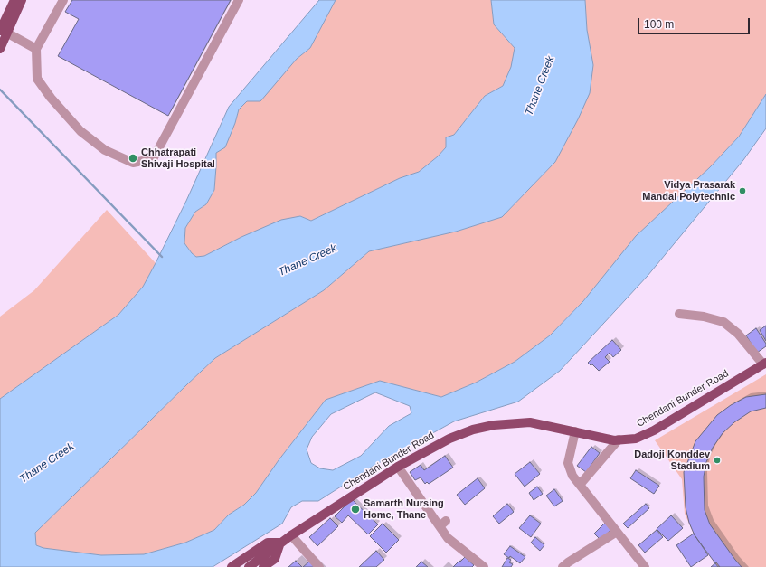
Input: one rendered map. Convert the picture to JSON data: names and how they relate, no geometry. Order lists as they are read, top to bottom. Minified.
{"streets":{"main road":["Chendani Bunder Road"]},"water":["Thane Creek"],"places":["Chhatrapati Shivaji Hospital","Vidya Prasarak Mandal Polytechnic","Dadoji Konddev Stadium","Samarth Nursing Home, Thane"],"scale_bar":"100 m"}
